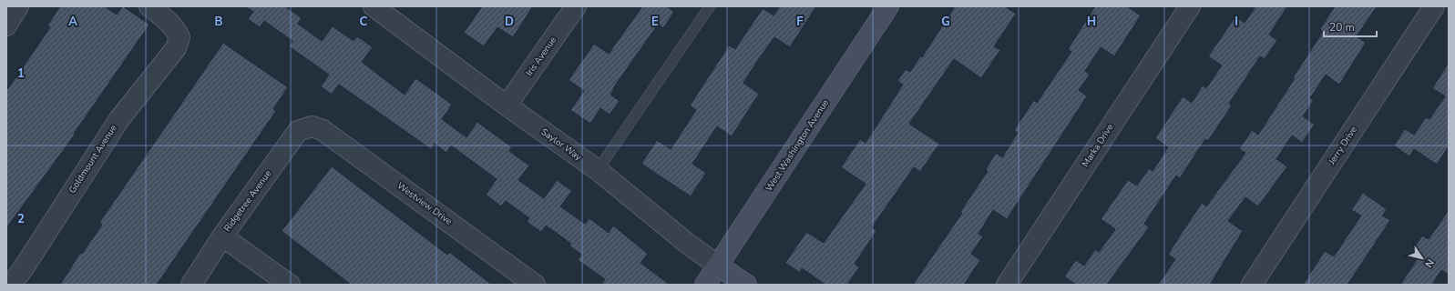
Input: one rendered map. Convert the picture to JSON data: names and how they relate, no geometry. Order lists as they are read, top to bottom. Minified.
{"streets":{"main road":["Saylor Way","West Washington Avenue"],"street":["Iris Avenue","Marka Drive","Jerry Drive","Goldmount Avenue","Ridgetree Avenue","Westview Drive"]},"crossings":[["Iris Avenue","Saylor Way"],["Saylor Way","West Washington Avenue"],["Ridgetree Avenue","Westview Drive"]],"scale_bar":"20 m","north":"bottom right","grid":{"columns":["A","B","C","D","E","F","G","H","I"],"rows":["1","2"]}}
